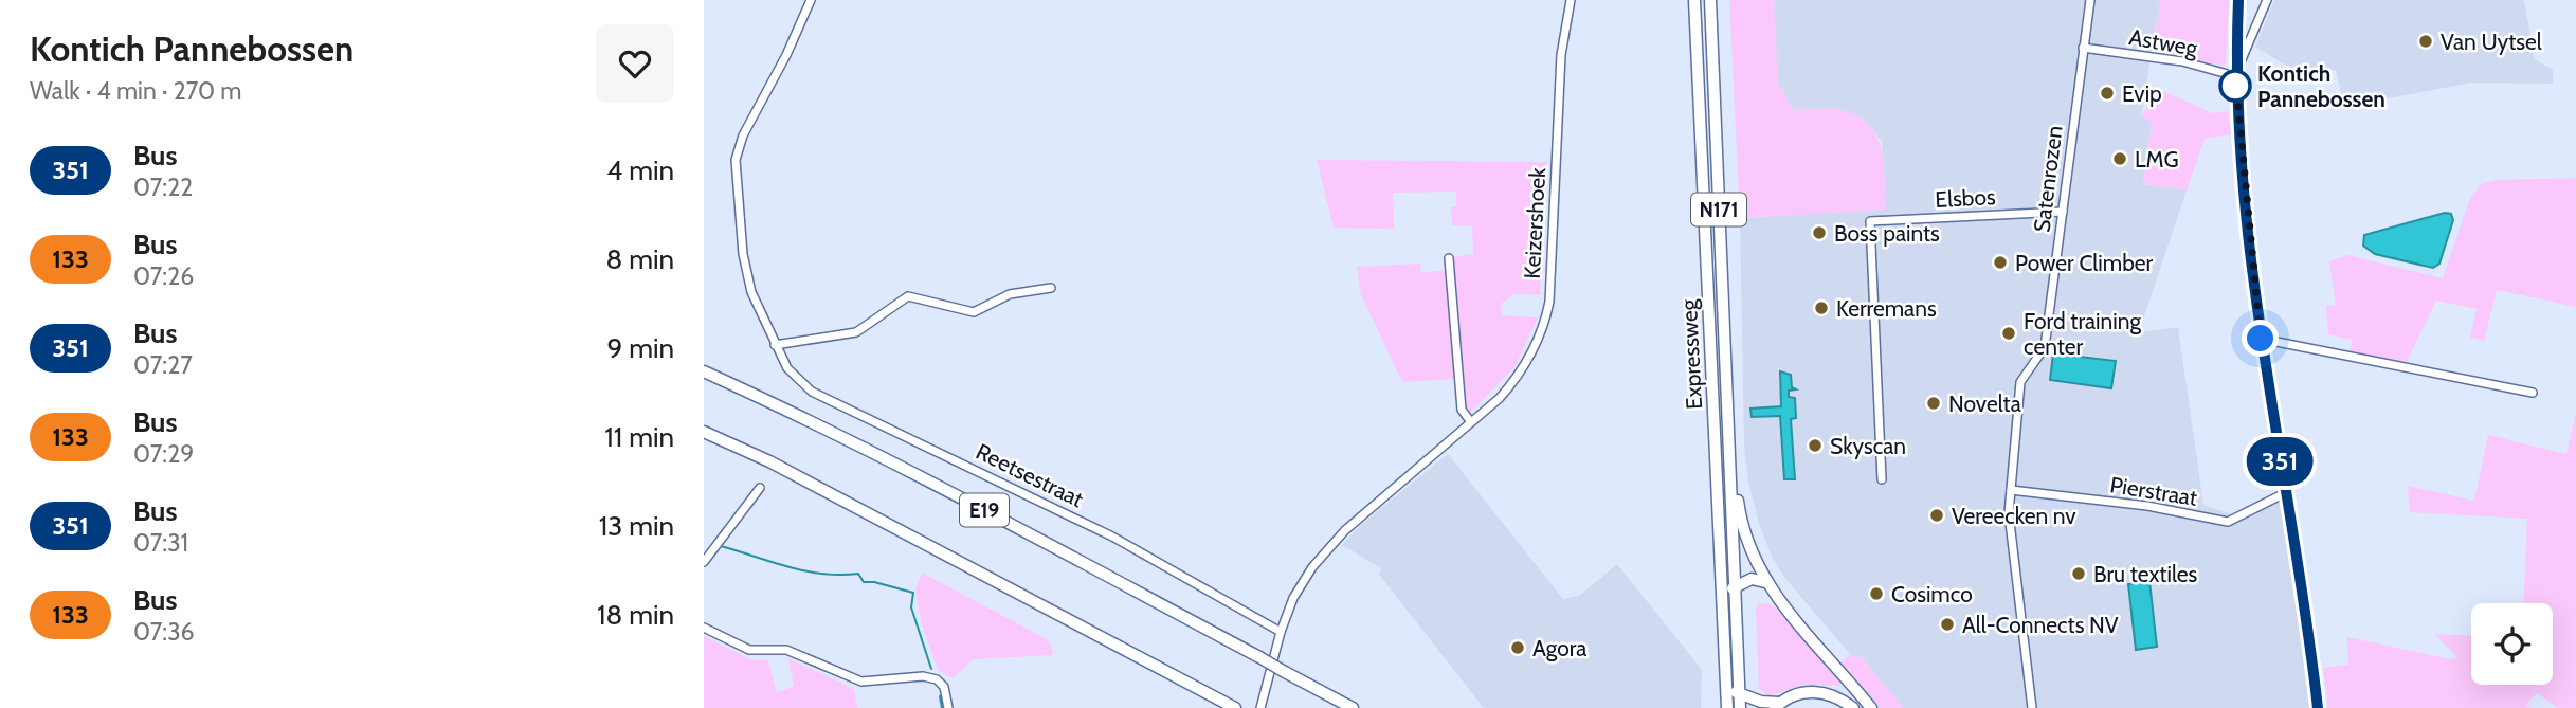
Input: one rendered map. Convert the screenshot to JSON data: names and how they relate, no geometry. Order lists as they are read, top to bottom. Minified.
{"streets":{"highway":["N171","Expressweg","E19"],"street":["Astweg","Satenrozen","Elsbos","Keizershoek","Reetsestraat","Pierstraat"]},"crossings":[["Astweg","Satenrozen"],["Satenrozen","Elsbos"],["Satenrozen","Pierstraat"],["Keizershoek","Reetsestraat"]],"places":["Van Uytsel","Kontich Pannebossen","Evip","LMG","Boss paints","Power Climber","Kerremans","Ford training center","Novelta","Skyscan","Vereecken nv","Bru textiles","Cosimco","All-Connects NV","Agora"],"lines":["bus line 351"],"page":{"heading":["Kontich Pannebossen","Walk · 4 min · 270 m"],"on_map":"351","list":[{"mark":"351","name":"Bus","note":"07:22","value":"4 min"},{"mark":"133","name":"Bus","note":"07:26","value":"8 min"},{"mark":"351","name":"Bus","note":"07:27","value":"9 min"},{"mark":"133","name":"Bus","note":"07:29","value":"11 min"},{"mark":"351","name":"Bus","note":"07:31","value":"13 min"},{"mark":"133","name":"Bus","note":"07:36","value":"18 min"}]}}
